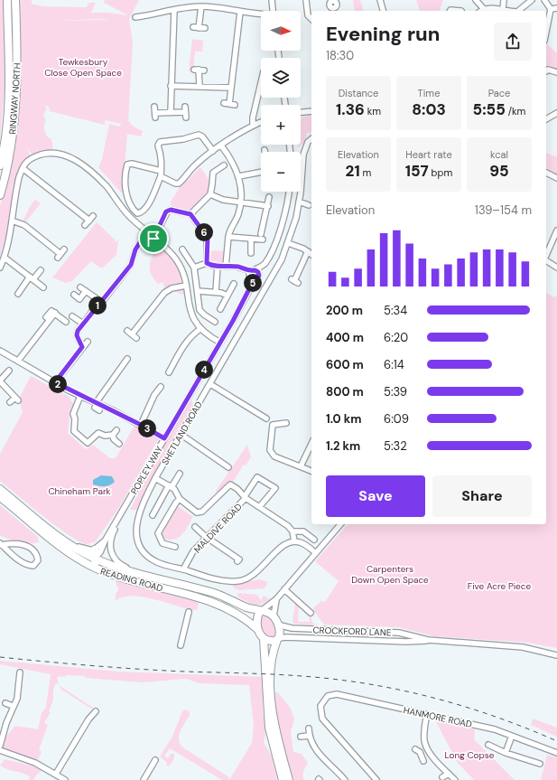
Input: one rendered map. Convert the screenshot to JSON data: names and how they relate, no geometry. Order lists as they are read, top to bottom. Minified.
{"streets":{"highway":["RINGWAY NORTH","READING ROAD"],"street":["SHETLAND ROAD","POPLEY WAY","MALDIVE ROAD","CROCKFORD LANE","HANMORE ROAD"]},"crossings":[["SHETLAND ROAD","MALDIVE ROAD"],["POPLEY WAY","READING ROAD"],["READING ROAD","CROCKFORD LANE"]],"parks":["Tewkesbury Close Open Space","Chineham Park","Carpenters Down Open Space","Five Acre Piece","Long Copse"],"north":"right","page":{"map_buttons":["+","−"],"heading":["Evening run","18:30"],"stats":[["Distance","1.36 km"],["Time","8:03"],["Pace","5:55 /km"],["Elevation","21 m"],["Heart rate","157 bpm"],["kcal","95"]],"chart":["Elevation","139–154 m"],"pins":["6","5","1","4","2","3"],"list":[{"name":"200 m","note":"5:34"},{"name":"400 m","note":"6:20"},{"name":"600 m","note":"6:14"},{"name":"800 m","note":"5:39"},{"name":"1.0 km","note":"6:09"},{"name":"1.2 km","note":"5:32"}],"buttons":["Save","Share"]}}
